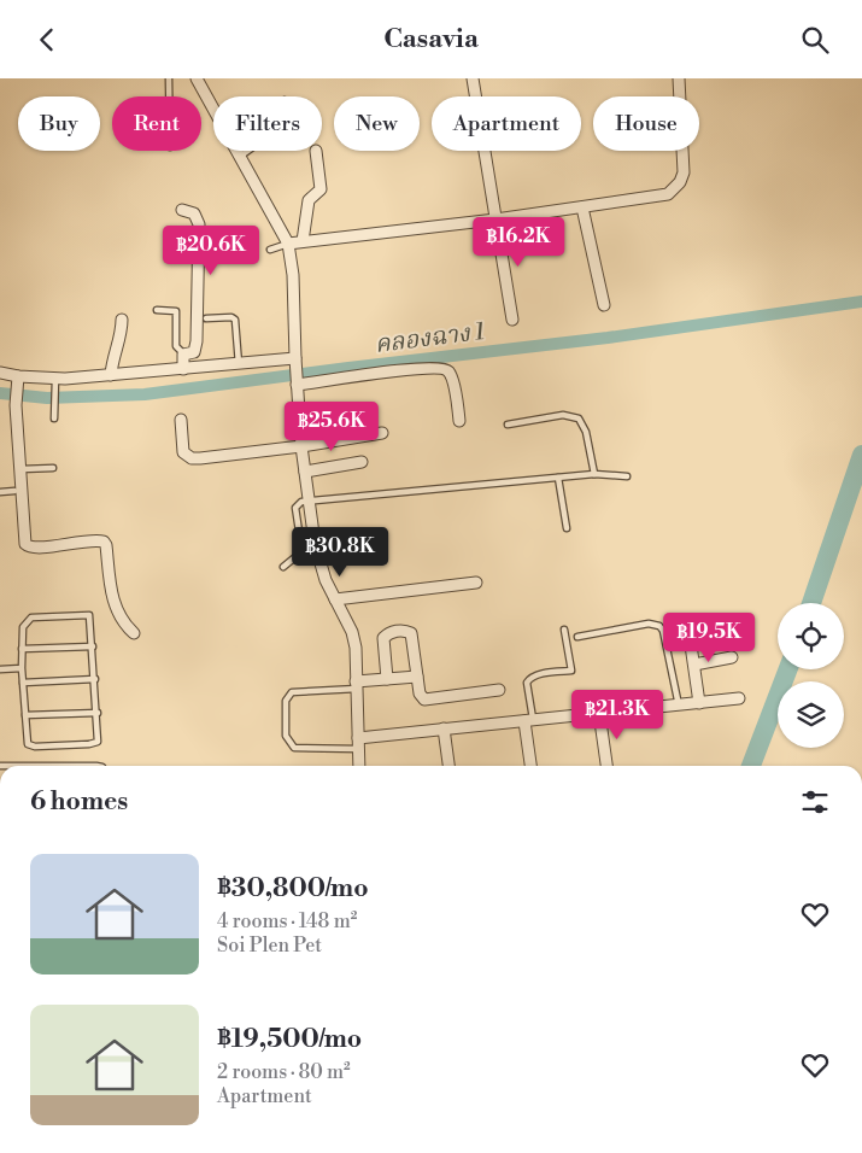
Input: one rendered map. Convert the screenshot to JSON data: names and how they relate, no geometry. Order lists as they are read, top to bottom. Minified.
{"water":["คลองฉาง 1"],"page":{"header":"Casavia","chip":["Buy","Rent","Filters","New","Apartment","House"],"price":["฿16.2K","฿20.6K","฿25.6K","฿30.8K","฿19.5K","฿21.3K"],"heading":"6 homes","list":[{"name":"฿30,800/mo","note":"4 rooms · 148 m² · Soi Plen Pet"},{"name":"฿19,500/mo","note":"2 rooms · 80 m² · Apartment"}]}}
